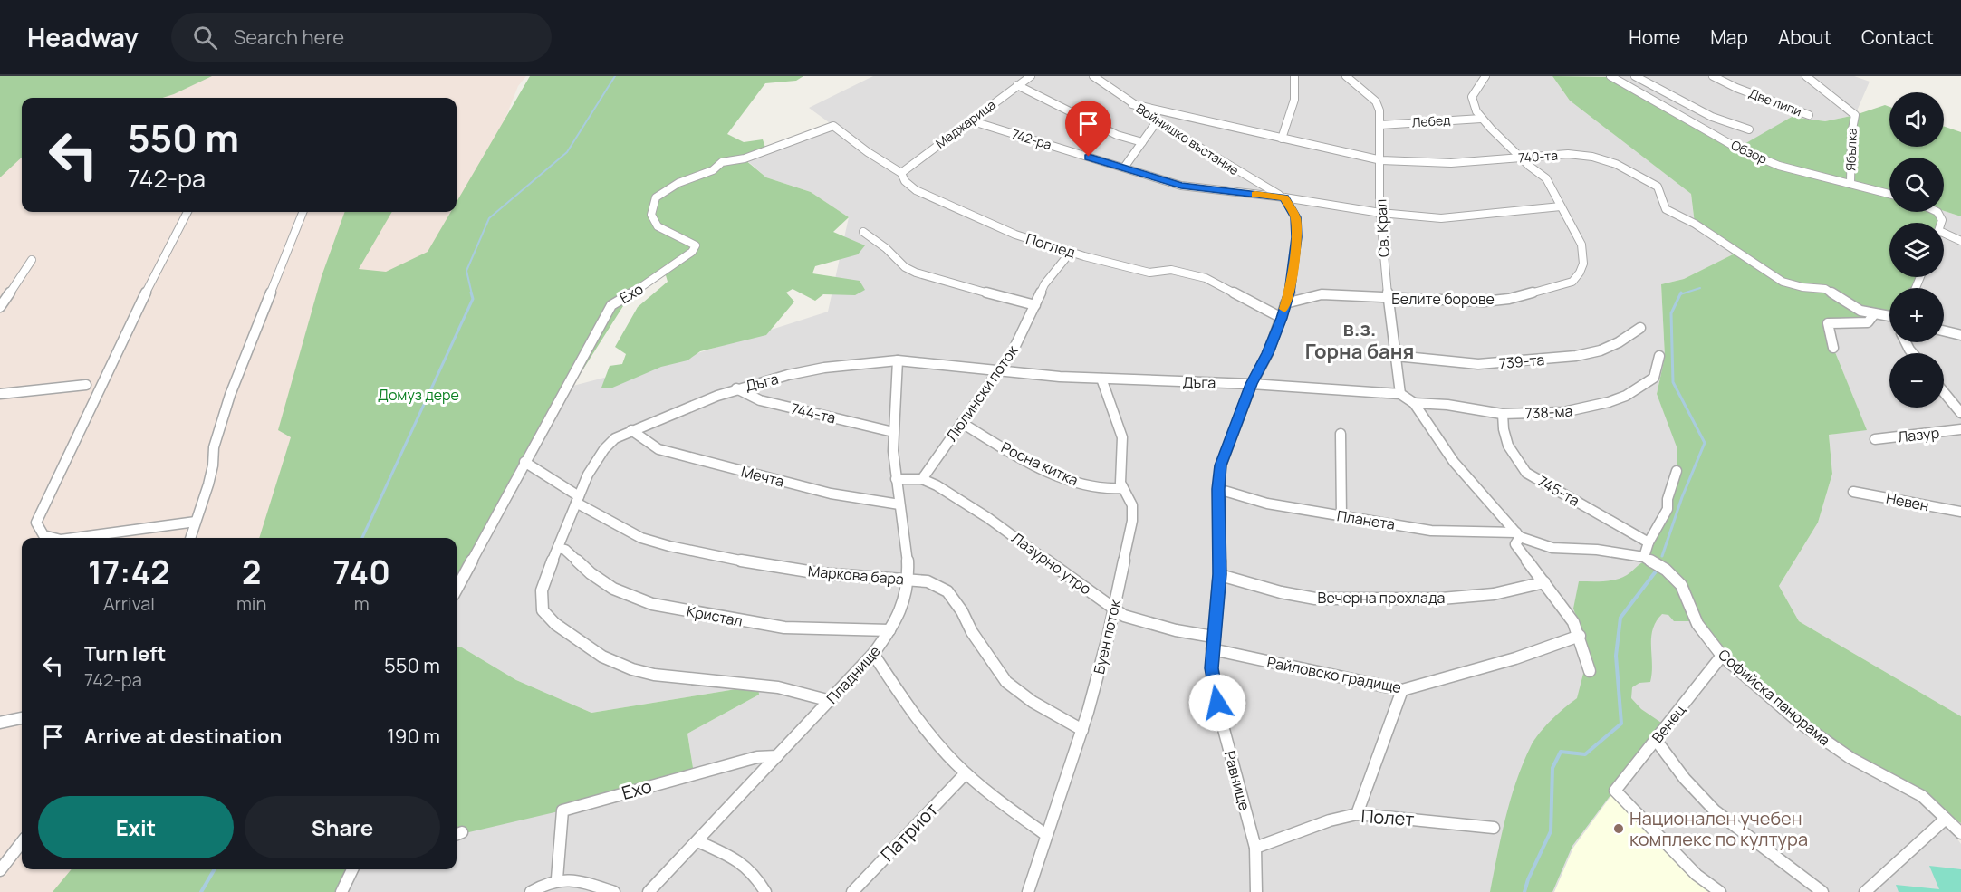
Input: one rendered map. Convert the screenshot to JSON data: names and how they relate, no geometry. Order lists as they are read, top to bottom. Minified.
{"streets":{"street":["Две липи","Лебед","Маджарица","742-ра","Войнишко въстание","Ябълка","Обзор","740-та","Св. Крал","Поглед","Ехо","Белите борове","739-та","Дъга","Люлински поток","738-ма","744-та","Лазур","Росна китка","Мечта","745-та","Невен","Планета","Лазурно утро","Маркова бара","Вечерна прохлада","Кристал","Буен поток","Пладнище","Райловско градище","Софийска панорама","Венец","Равнище","Полет","Патриот"]},"crossings":[["Лебед","Св. Крал"],["Лебед","Белите борове"],["Маджарица","742-ра"],["Маджарица","Поглед"],["742-ра","Войнишко въстание"],["742-ра","Св. Крал"],["742-ра","Белите борове"],["742-ра","Равнище"],["Войнишко въстание","740-та"],["Войнишко въстание","Равнище"],["Ябълка","Обзор"],["740-та","Св. Крал"],["740-та","Белите борове"],["Св. Крал","Белите борове"],["Св. Крал","739-та"],["Св. Крал","Дъга"],["Поглед","Ехо"],["Поглед","Люлински поток"],["Поглед","Равнище"],["Ехо","Маркова бара"],["Ехо","Пладнище"],["Белите борове","Равнище"],["Дъга","Люлински поток"],["Дъга","738-ма"],["Дъга","744-та"],["Дъга","Мечта"],["Дъга","Маркова бара"],["Дъга","Кристал"],["Дъга","Буен поток"],["Дъга","Пладнище"],["Дъга","Равнище"],["Люлински поток","Росна китка"],["Люлински поток","Лазурно утро"],["738-ма","745-та"],["744-та","Пладнище"],["Росна китка","Буен поток"],["Мечта","Пладнище"],["Планета","Софийска панорама"],["Планета","Равнище"],["Лазурно утро","Буен поток"],["Лазурно утро","Равнище"],["Маркова бара","Буен поток"],["Маркова бара","Пладнище"],["Вечерна прохлада","Равнище"],["Кристал","Пладнище"],["Райловско градище","Равнище"],["Софийска панорама","Венец"],["Равнище","Полет"]],"districts":["в.з. Горна баня"],"parks":["Домуз дере"],"places":["Национален учебен комплекс по култура"],"page":{"header":"Headway","search":"Search here","nav":["Home","Map","About","Contact"],"map_buttons":["+","−"],"turn":["550 m","742-ра"],"eta":["17:42","Arrival","2","min","740","m"],"list":[{"name":"Turn left","note":"742-ра","value":"550 m"},{"name":"Arrive at destination","value":"190 m"}],"buttons":["Exit","Share"]}}
